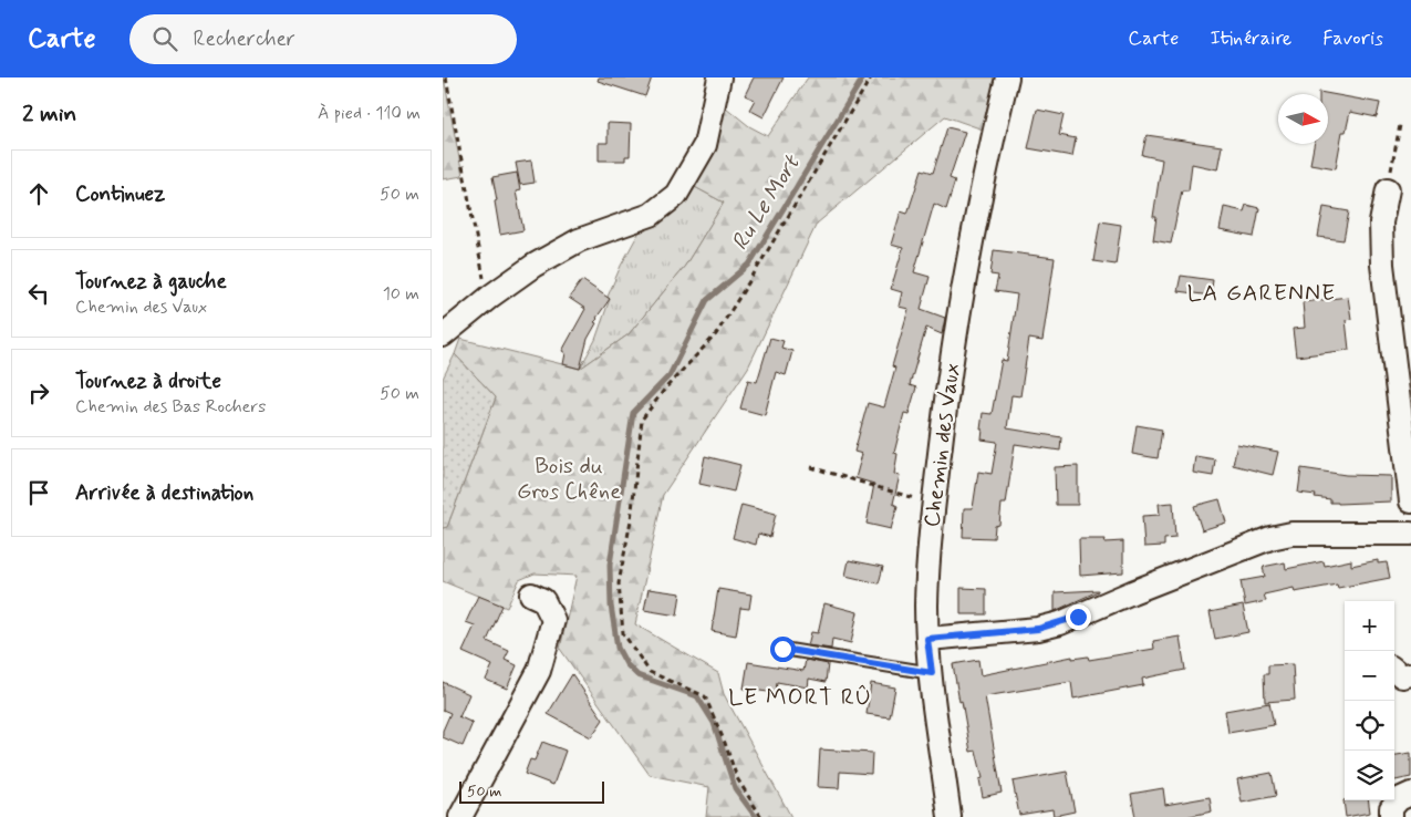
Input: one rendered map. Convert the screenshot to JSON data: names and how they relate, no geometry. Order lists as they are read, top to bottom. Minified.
{"streets":{"street":["Chemin des Vaux"]},"districts":["LA GARENNE","LE MORT RÛ"],"water":["Ru Le Mort"],"parks":["Bois du Gros Chêne"],"scale_bar":"50 m","north":"right","page":{"header":"Carte","search":"Rechercher","nav":["Carte","Itinéraire","Favoris"],"heading":["2 min","À pied · 110 m"],"list":[["Continuez","50 m"],["Tournez à gauche","Chemin des Vaux","10 m"],["Tournez à droite","Chemin des Bas Rochers","50 m"],"Arrivée à destination"],"map_buttons":["+","−"],"scale":"50 m"}}
